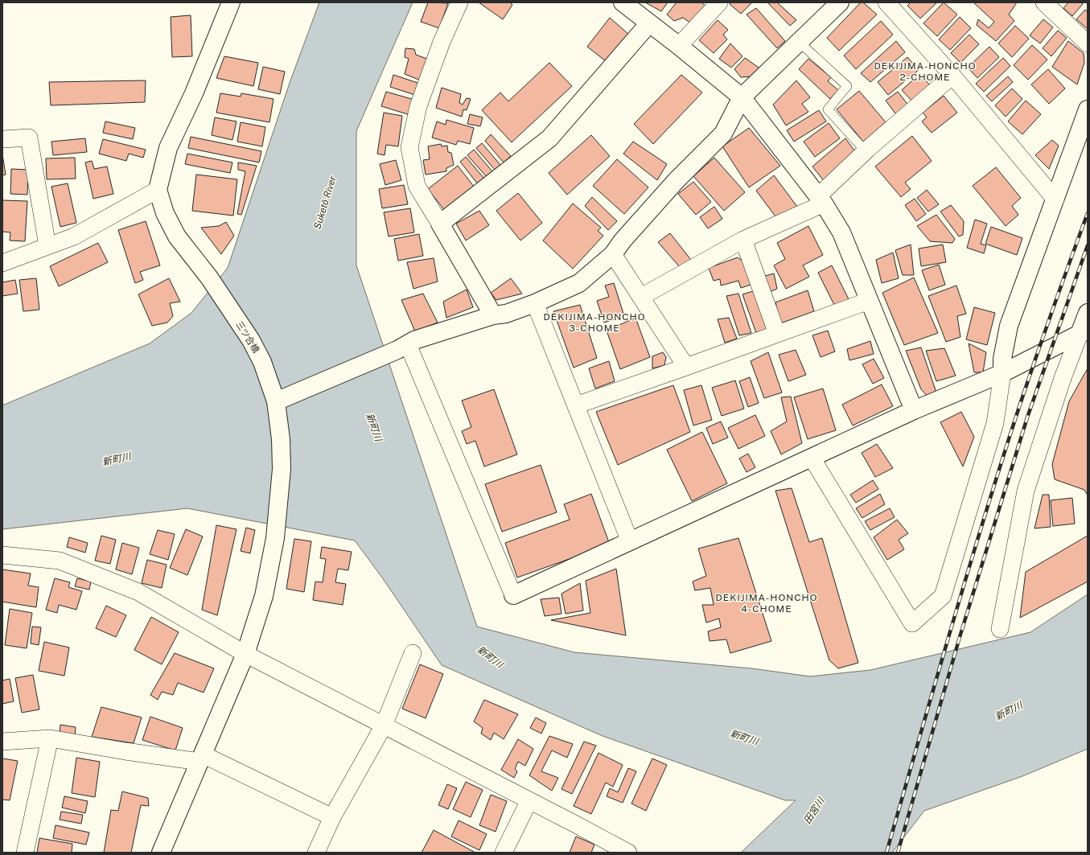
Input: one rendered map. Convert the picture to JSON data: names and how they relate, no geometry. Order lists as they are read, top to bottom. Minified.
{"streets":{"street":["三ツ合橋"]},"districts":["DEKIJIMA-HONCHO 2-CHOME","DEKIJIMA-HONCHO 3-CHOME","DEKIJIMA-HONCHO 4-CHOME"],"water":["Suketō River","新町川","田宮川"]}
